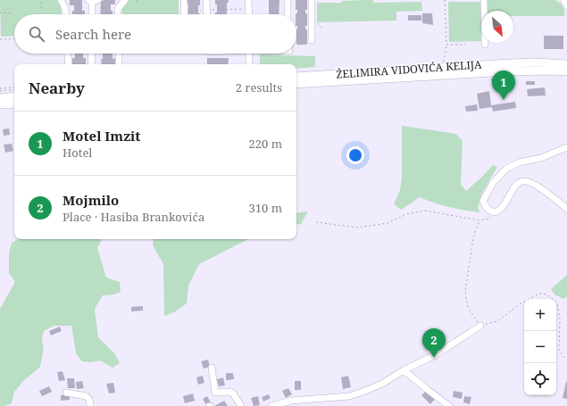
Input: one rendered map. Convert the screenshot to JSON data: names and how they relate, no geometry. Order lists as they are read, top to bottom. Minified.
{"streets":{"main road":["ŽELIMIRA VIDOVIĆA KELIJA"]},"north":"bottom right","page":{"search":"Search here","heading":["Nearby","2 results"],"pins":["1","2"],"list":[{"mark":"1","name":"Motel Imzit","note":"Hotel","value":"220 m"},{"mark":"2","name":"Mojmilo","note":"Place · Hasiba Brankovića","value":"310 m"}],"map_buttons":["+","−"]}}
